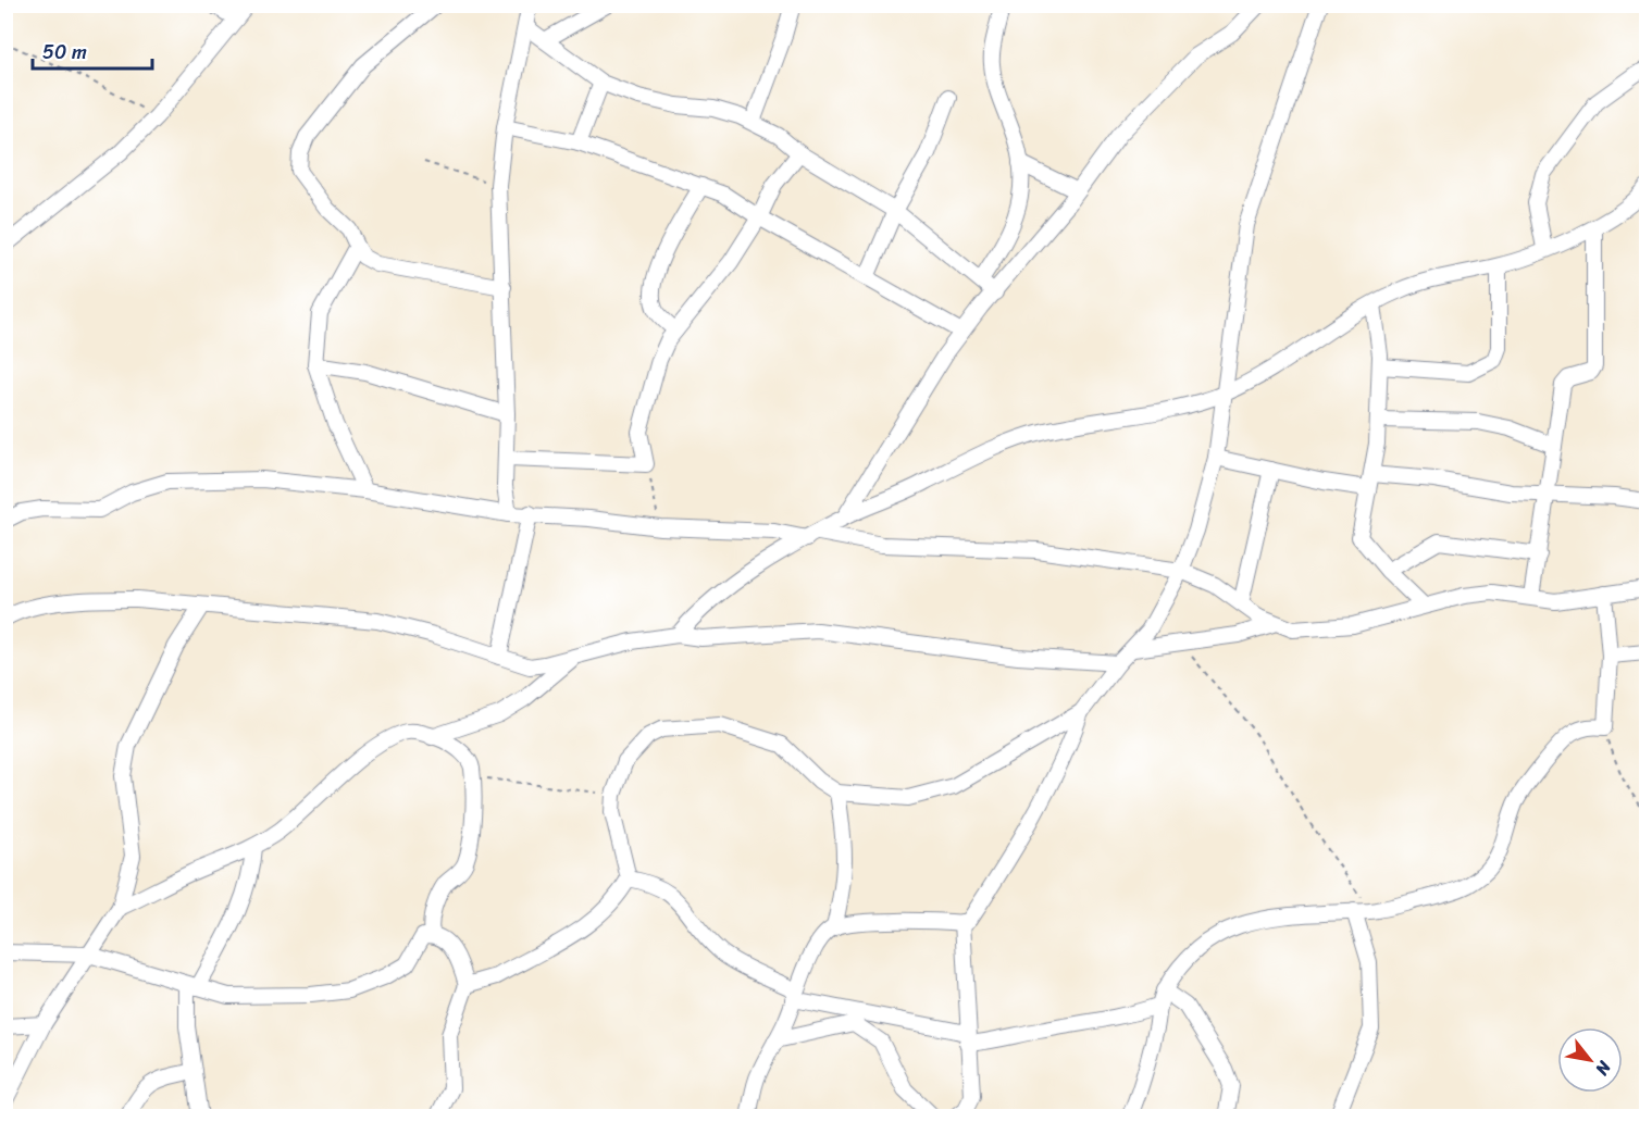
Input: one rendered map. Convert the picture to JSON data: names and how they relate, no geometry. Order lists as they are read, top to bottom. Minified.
{"scale_bar":"50 m","north":"bottom right"}
